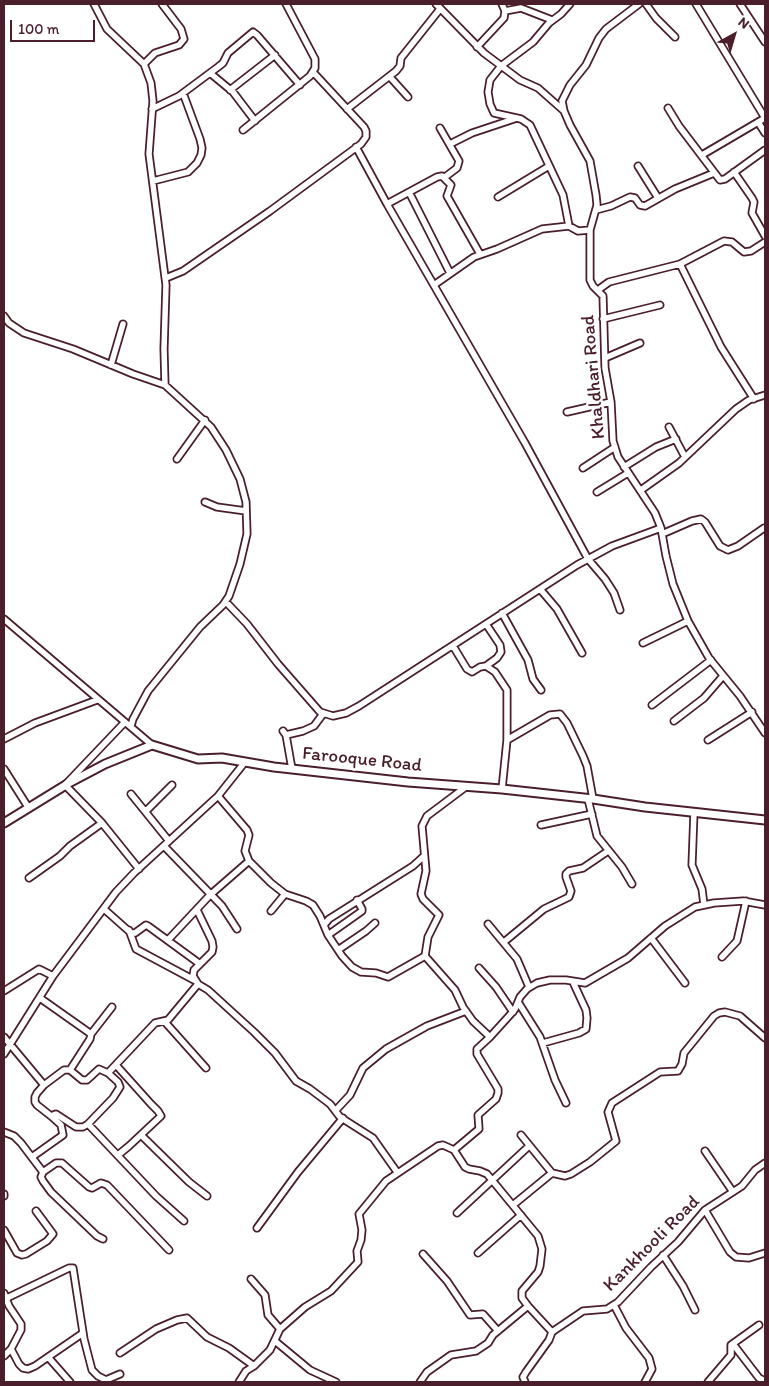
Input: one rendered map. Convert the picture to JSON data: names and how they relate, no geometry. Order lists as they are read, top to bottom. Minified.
{"streets":{"main road":["Farooque Road"],"street":["Khaldhari Road","Kankhooli Road"]},"scale_bar":"100 m","north":"top right"}
